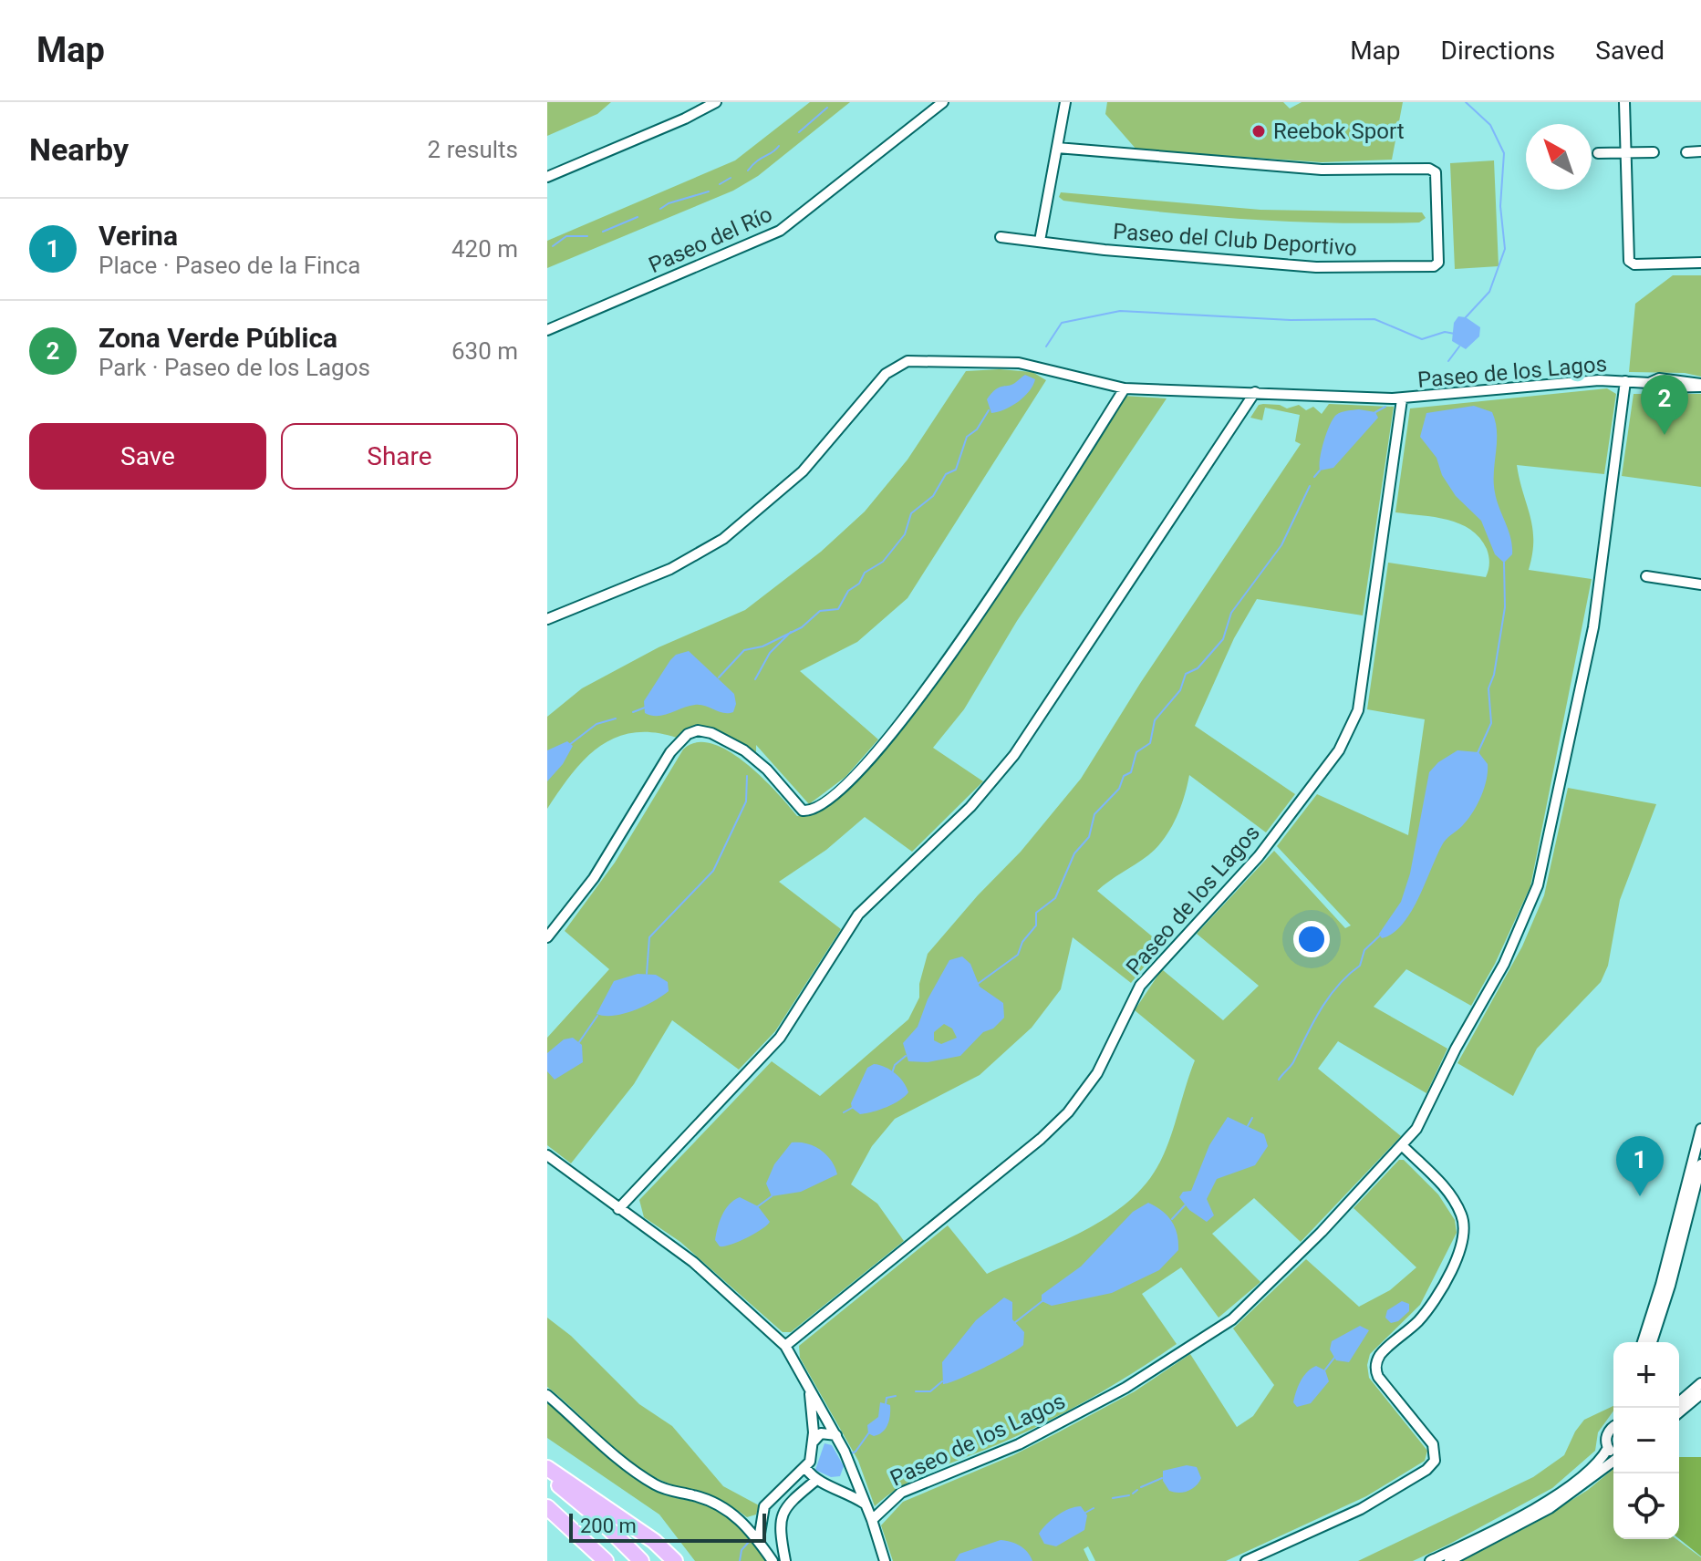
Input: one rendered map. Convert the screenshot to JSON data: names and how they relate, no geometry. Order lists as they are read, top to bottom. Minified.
{"streets":{"street":["Paseo del Río","Paseo del Club Deportivo","Paseo de los Lagos"]},"places":["Reebok Sport"],"scale_bar":"200 m","north":"top left","page":{"header":"Map","nav":["Map","Directions","Saved"],"heading":["Nearby","2 results"],"list":[{"mark":"1","name":"Verina","note":"Place · Paseo de la Finca","value":"420 m"},{"mark":"2","name":"Zona Verde Pública","note":"Park · Paseo de los Lagos","value":"630 m"}],"pins":["2","1"],"buttons":["Save","Share"],"map_buttons":["+","−"],"scale":"200 m"}}
